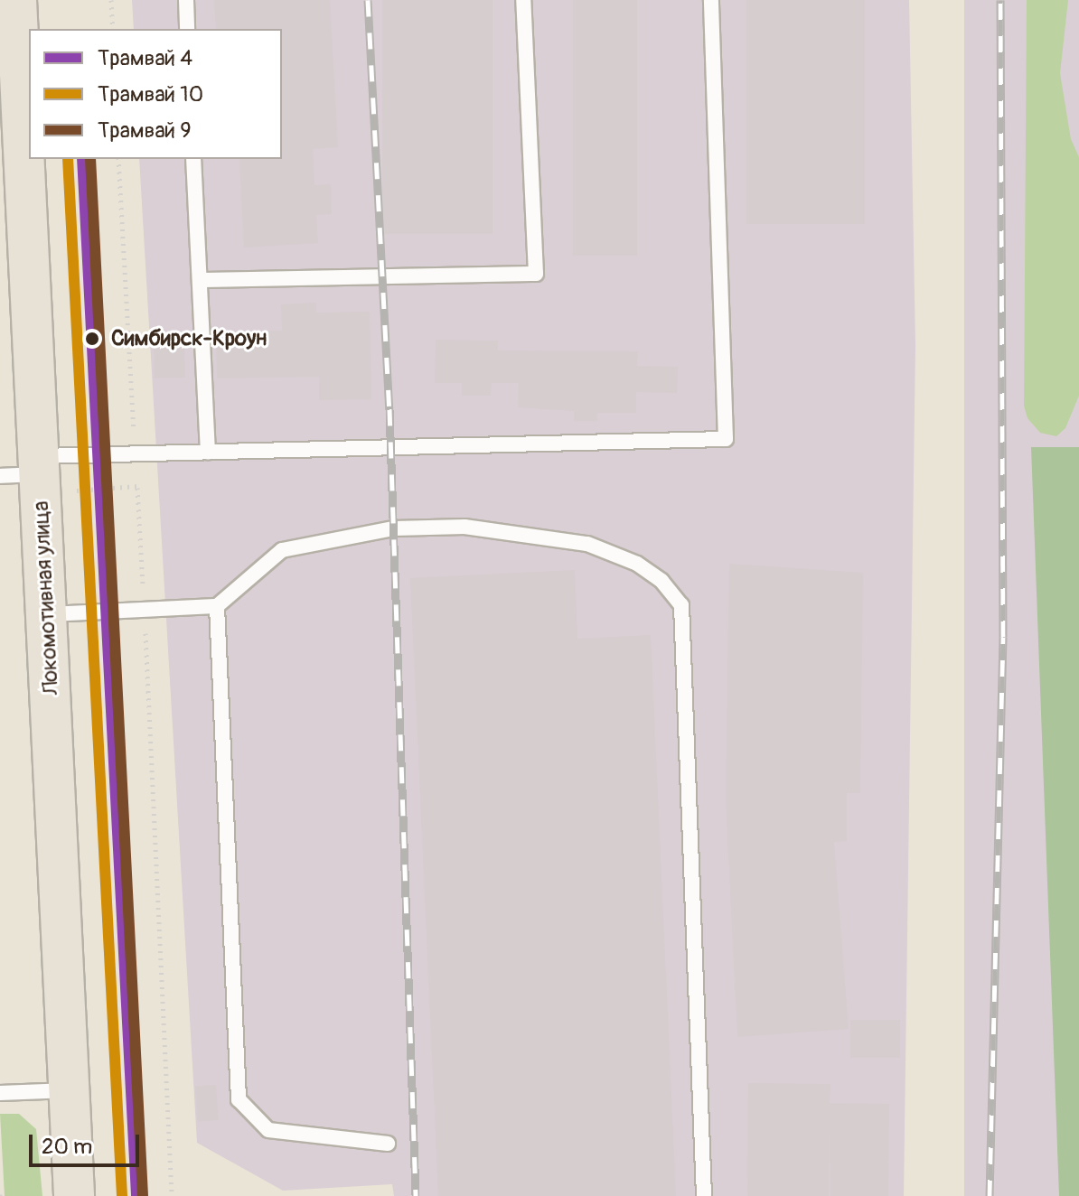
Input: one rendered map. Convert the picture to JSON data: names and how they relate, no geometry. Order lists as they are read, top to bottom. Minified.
{"streets":{"main road":["Локомотивная улица"]},"places":["Симбирск-Кроун"],"lines":["tram line 4","tram line 10","tram line 9"],"legend":["Трамвай 4","Трамвай 10","Трамвай 9"],"scale_bar":"20 m"}
